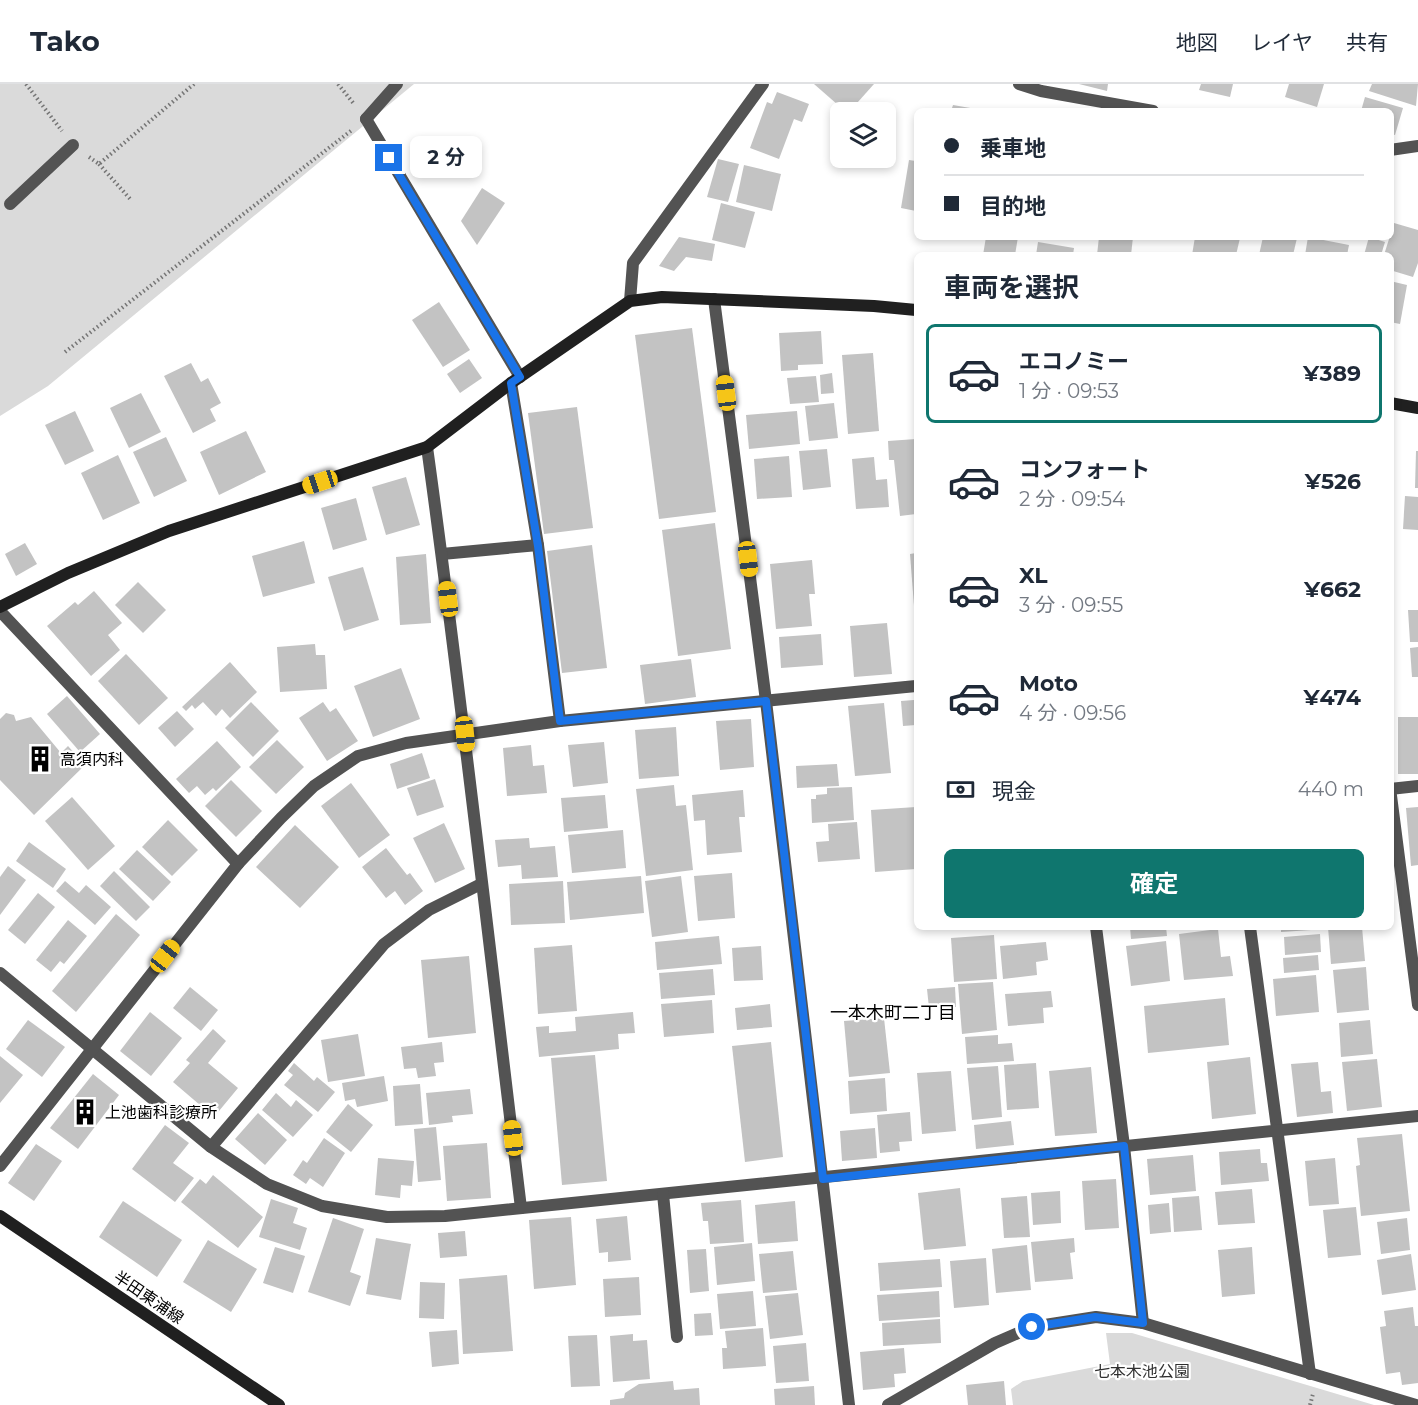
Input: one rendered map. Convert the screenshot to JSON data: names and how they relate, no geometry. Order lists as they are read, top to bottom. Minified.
{"streets":{"street":["半田東浦線"]},"districts":["一本木町二丁目"],"parks":["七本木池公園"],"places":{"building":["高須内科","上池歯科診療所"]},"page":{"header":"Tako","nav":["地図","レイヤ","共有"],"banner":["乗車地","目的地"],"bubble":"2 分","heading":"車両を選択","list":[{"name":"エコノミー","note":"1 分 · 09:53","value":"¥389"},{"name":"コンフォート","note":"2 分 · 09:54","value":"¥526"},{"name":"XL","note":"3 分 · 09:55","value":"¥662"},{"name":"Moto","note":"4 分 · 09:56","value":"¥474"}],"pay":["現金","440 m"],"buttons":"確定"}}
